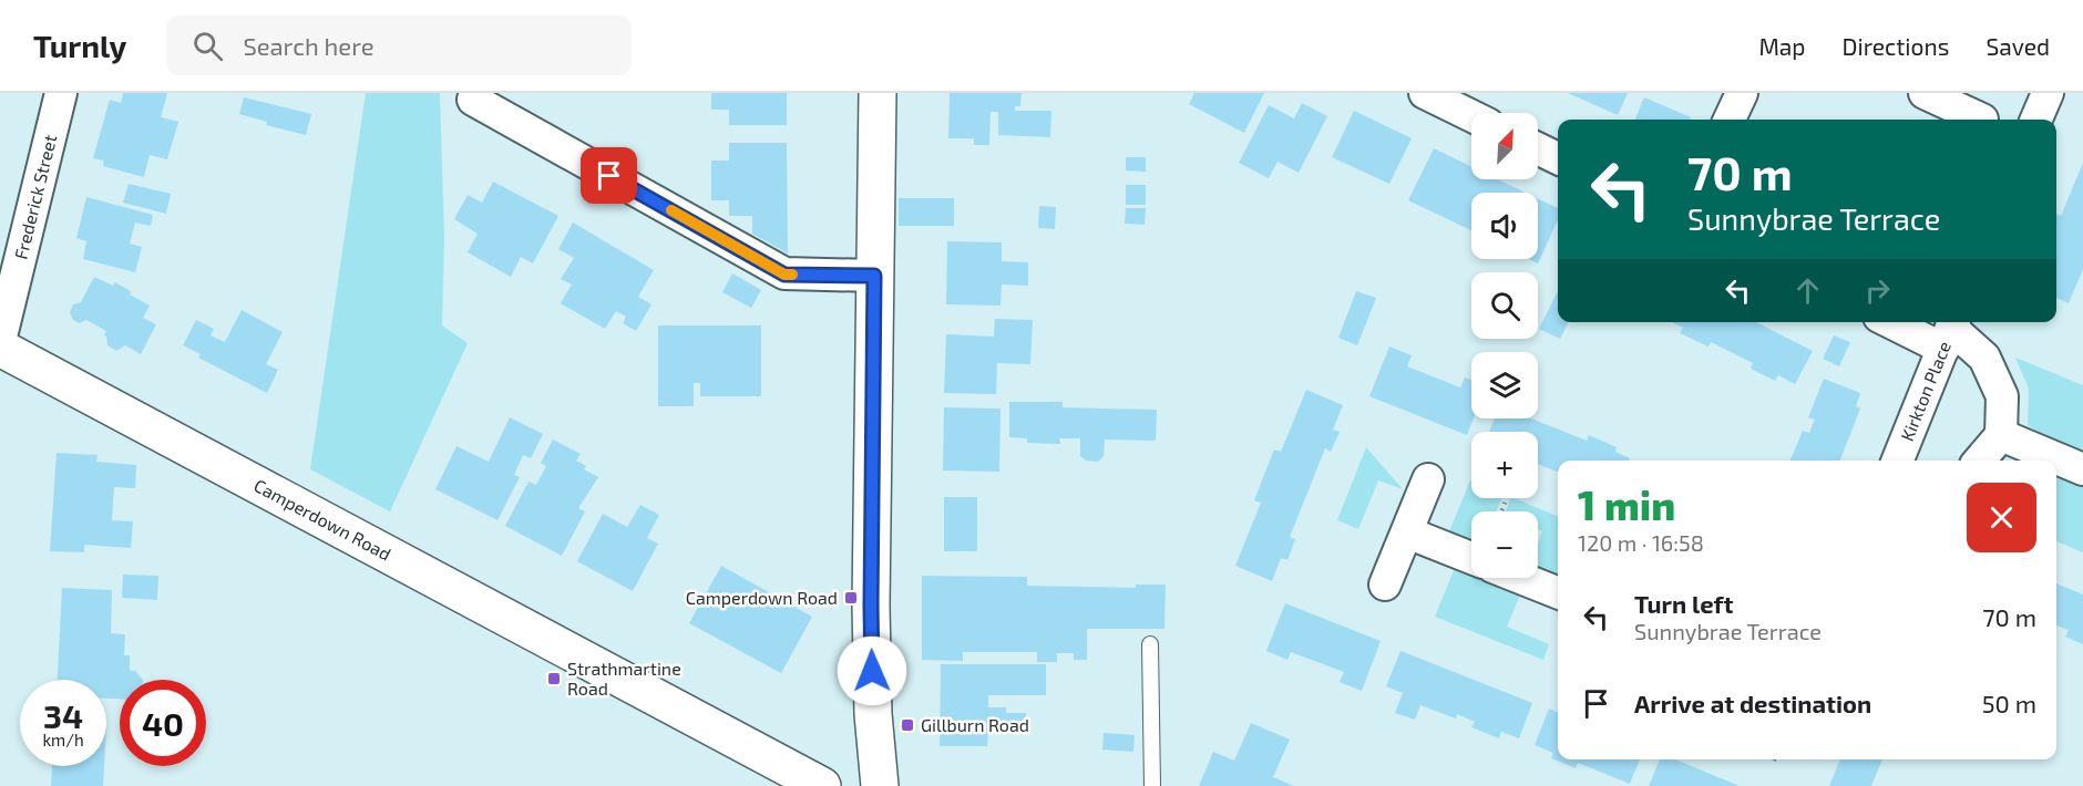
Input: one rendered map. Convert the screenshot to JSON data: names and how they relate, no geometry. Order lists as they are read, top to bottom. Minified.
{"streets":{"street":["Frederick Street","Kirkton Place","Camperdown Road"]},"places":{"transit":["Camperdown Road","Strathmartine Road","Gillburn Road"]},"north":"top right","page":{"header":"Turnly","search":"Search here","nav":["Map","Directions","Saved"],"map_buttons":["+","−"],"turn":["70 m","Sunnybrae Terrace"],"heading":["1 min","120 m · 16:58"],"list":[{"name":"Turn left","note":"Sunnybrae Terrace","value":"70 m"},{"name":"Arrive at destination","value":"50 m"}],"speed":"34 km/h","limit":"40"}}
